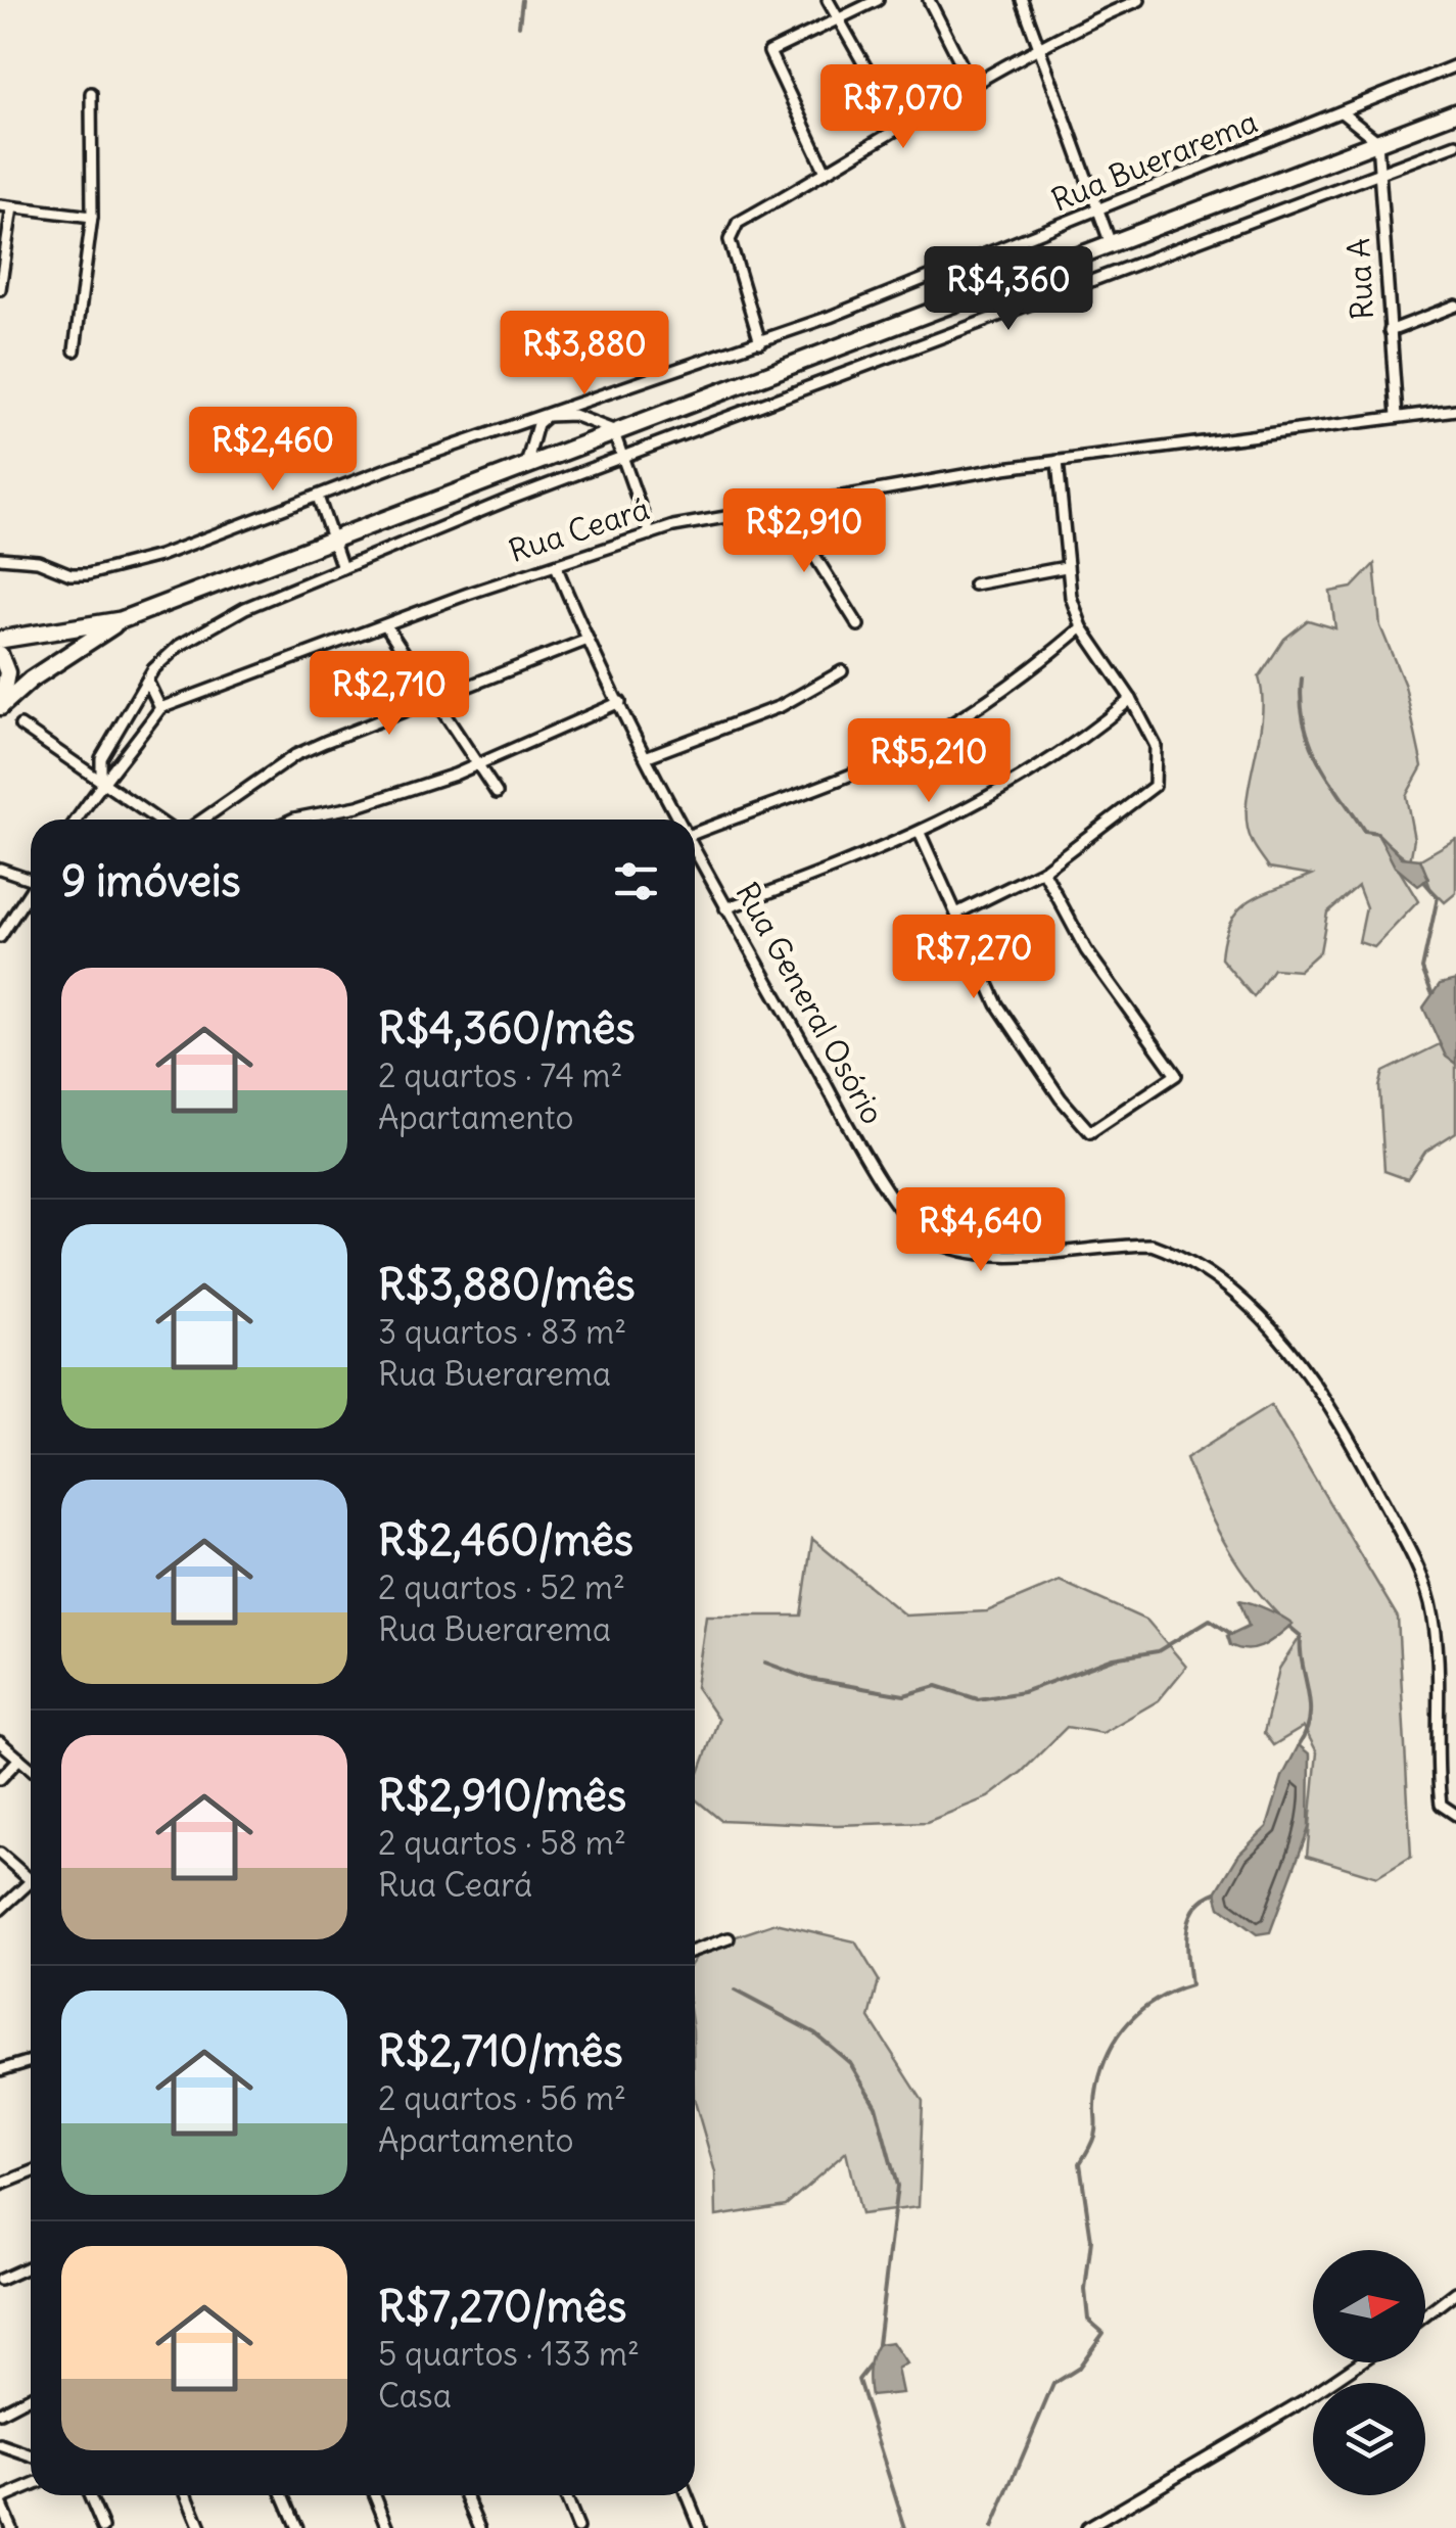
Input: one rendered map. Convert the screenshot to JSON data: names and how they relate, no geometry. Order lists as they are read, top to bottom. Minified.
{"streets":{"street":["Rua Buerarema","Rua A","Rua Ceará","Rua General Osório"]},"crossings":[["Rua A","Rua Ceará"],["Rua Ceará","Rua General Osório"]],"north":"right","page":{"price":["R$7,070","R$4,360","R$3,880","R$2,460","R$2,910","R$2,710","R$5,210","R$7,270","R$4,640"],"heading":"9 imóveis","list":[{"name":"R$4,360/mês","note":"2 quartos · 74 m² · Apartamento"},{"name":"R$3,880/mês","note":"3 quartos · 83 m² · Rua Buerarema"},{"name":"R$2,460/mês","note":"2 quartos · 52 m² · Rua Buerarema"},{"name":"R$2,910/mês","note":"2 quartos · 58 m² · Rua Ceará"},{"name":"R$2,710/mês","note":"2 quartos · 56 m² · Apartamento"},{"name":"R$7,270/mês","note":"5 quartos · 133 m² · Casa"}]}}
